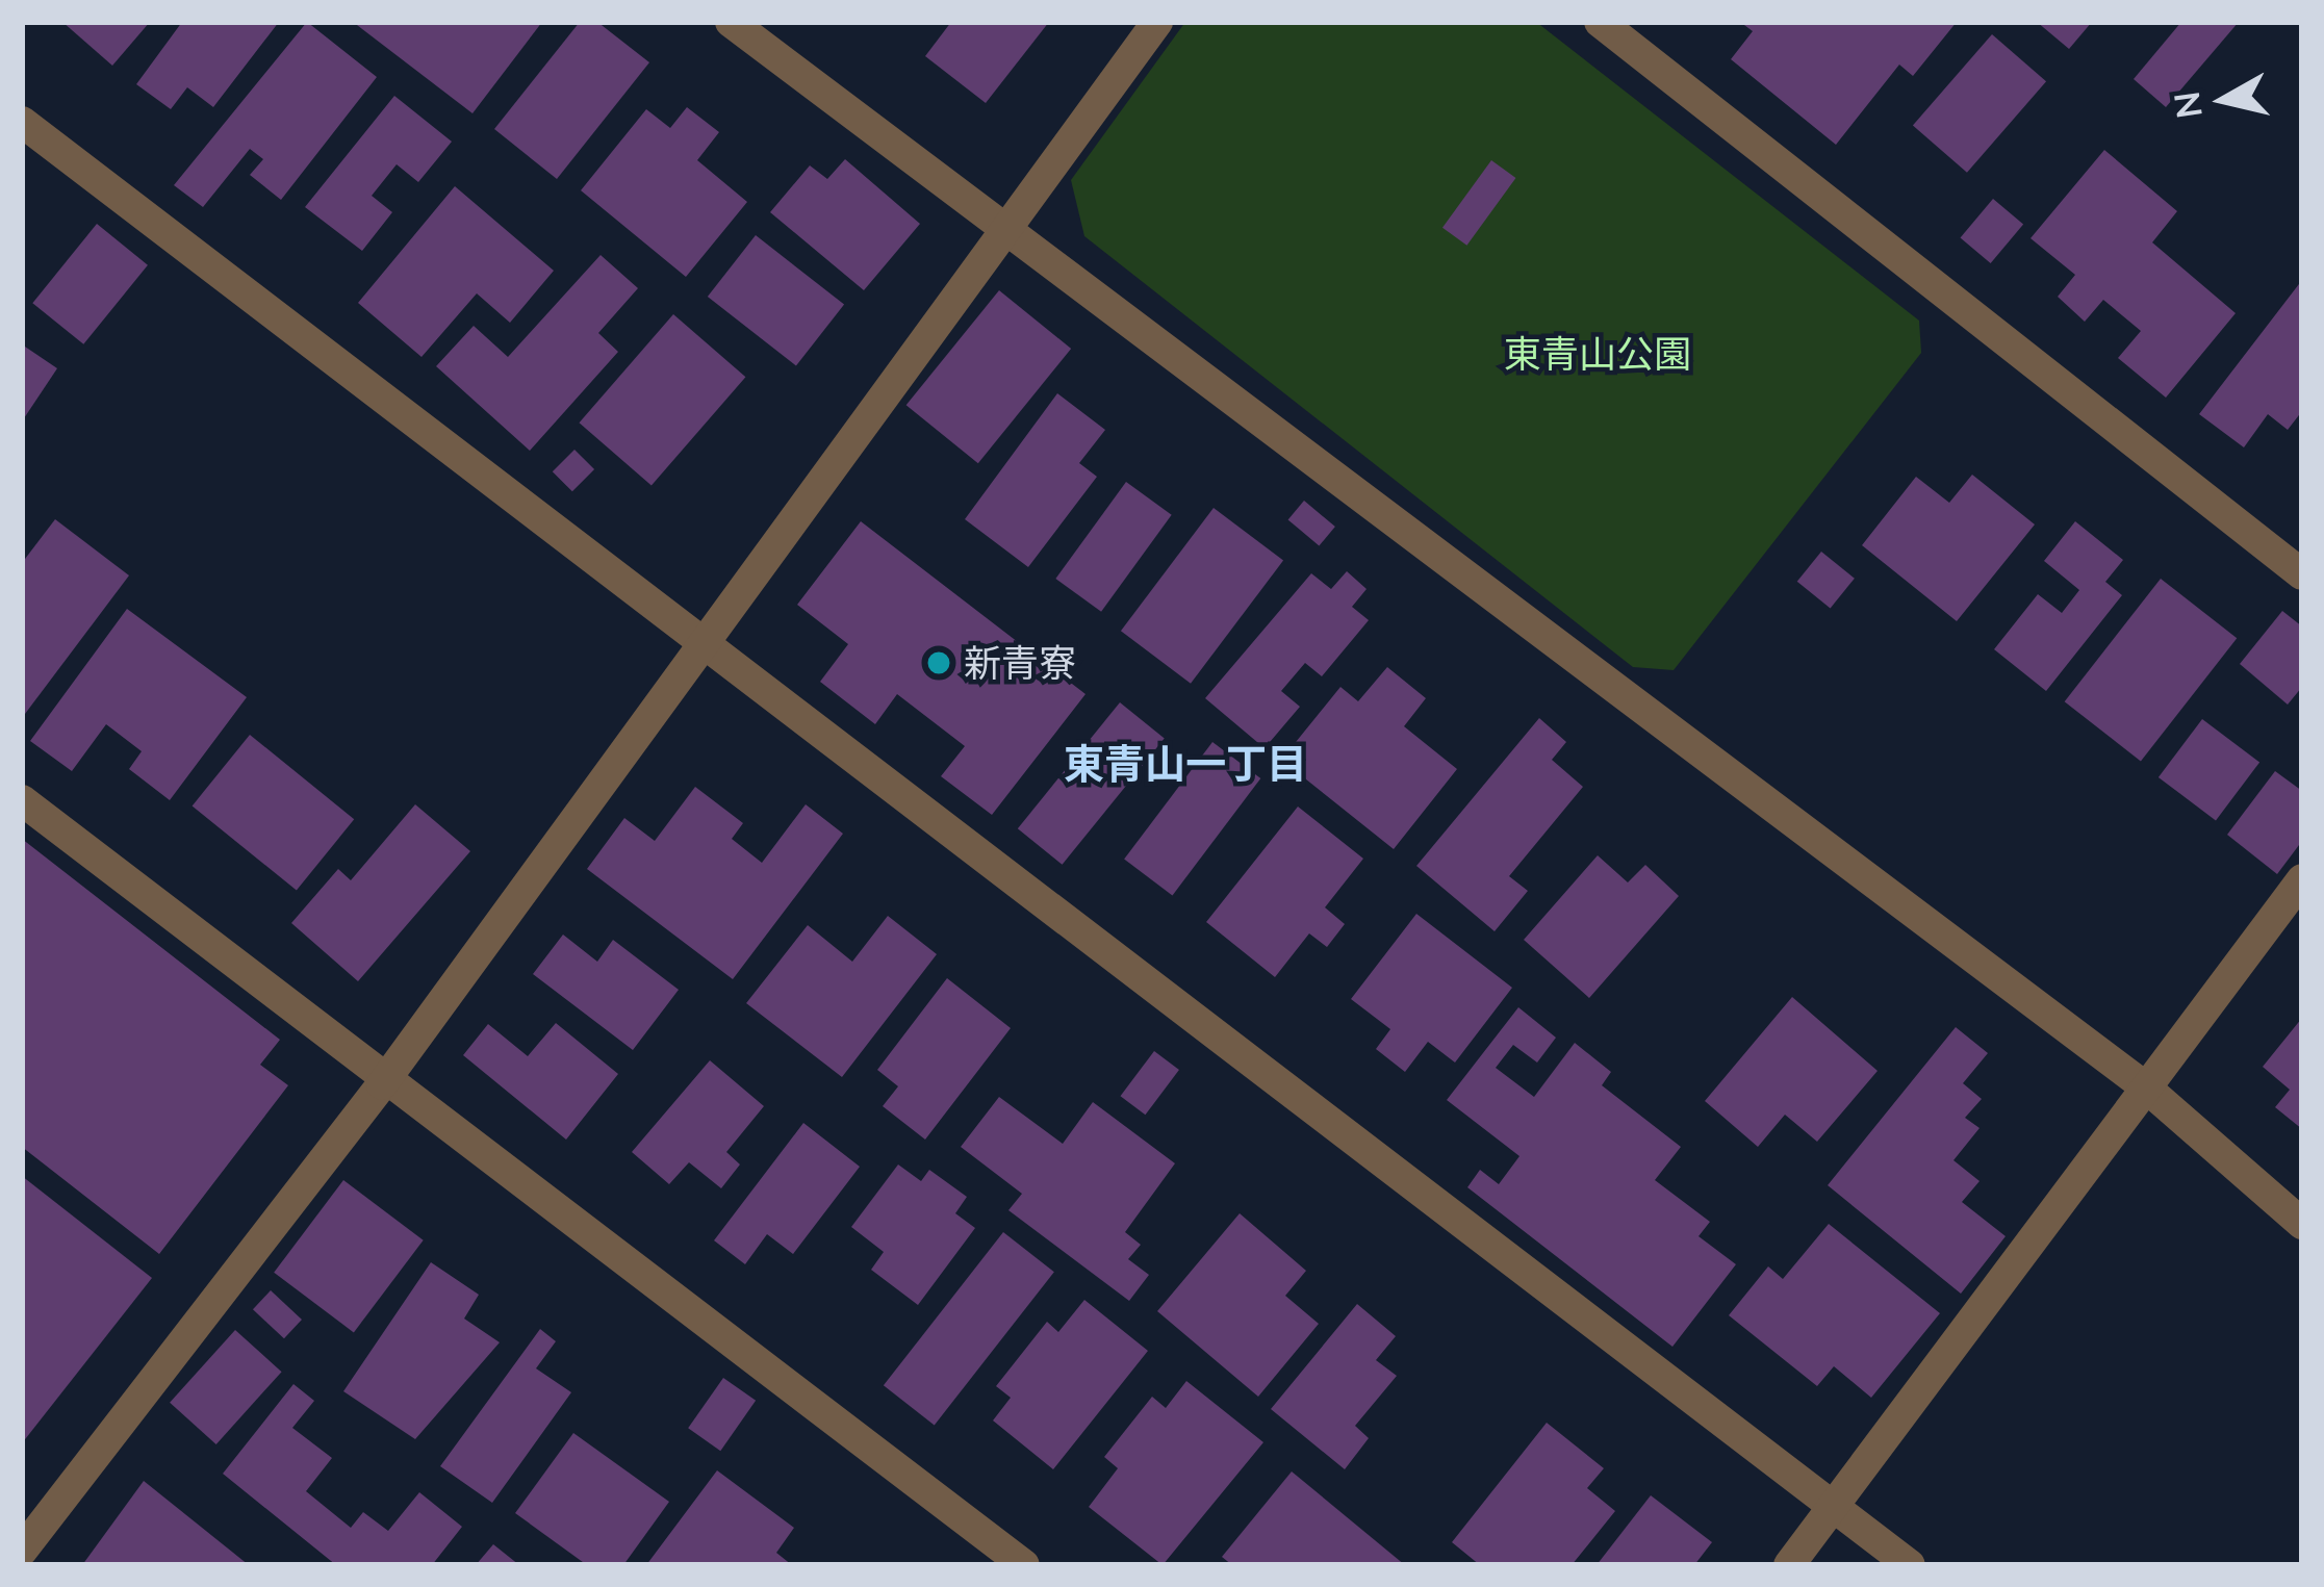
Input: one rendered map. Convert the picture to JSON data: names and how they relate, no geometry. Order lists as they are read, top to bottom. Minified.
{"districts":["東青山一丁目"],"parks":["東青山公園"],"places":["新青寮"],"north":"left"}
